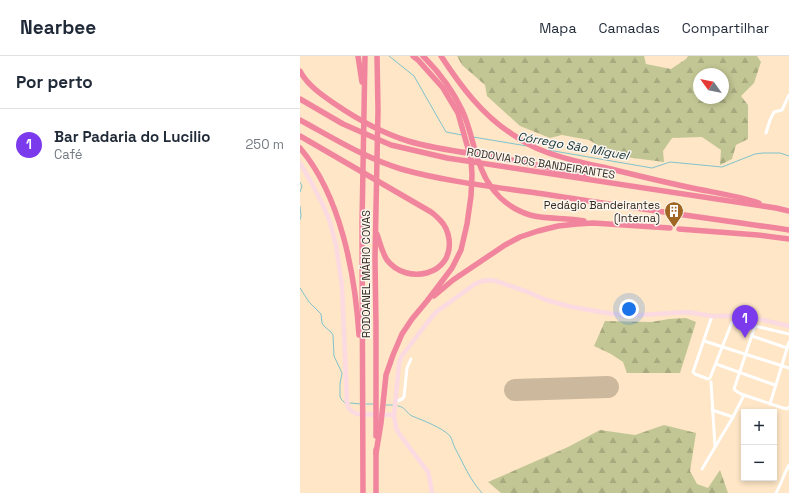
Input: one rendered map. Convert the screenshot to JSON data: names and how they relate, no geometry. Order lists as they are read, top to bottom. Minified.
{"streets":{"highway":["RODOVIA DOS BANDEIRANTES","RODOANEL MÁRIO COVAS"]},"water":["Córrego São Miguel"],"places":{"building":["Pedágio Bandeirantes (Interna)"]},"north":"top left","page":{"header":"Nearbee","nav":["Mapa","Camadas","Compartilhar"],"heading":"Por perto","list":[{"mark":"1","name":"Bar Padaria do Lucilio","note":"Café","value":"250 m"}],"pins":"1","map_buttons":["+","−"]}}
